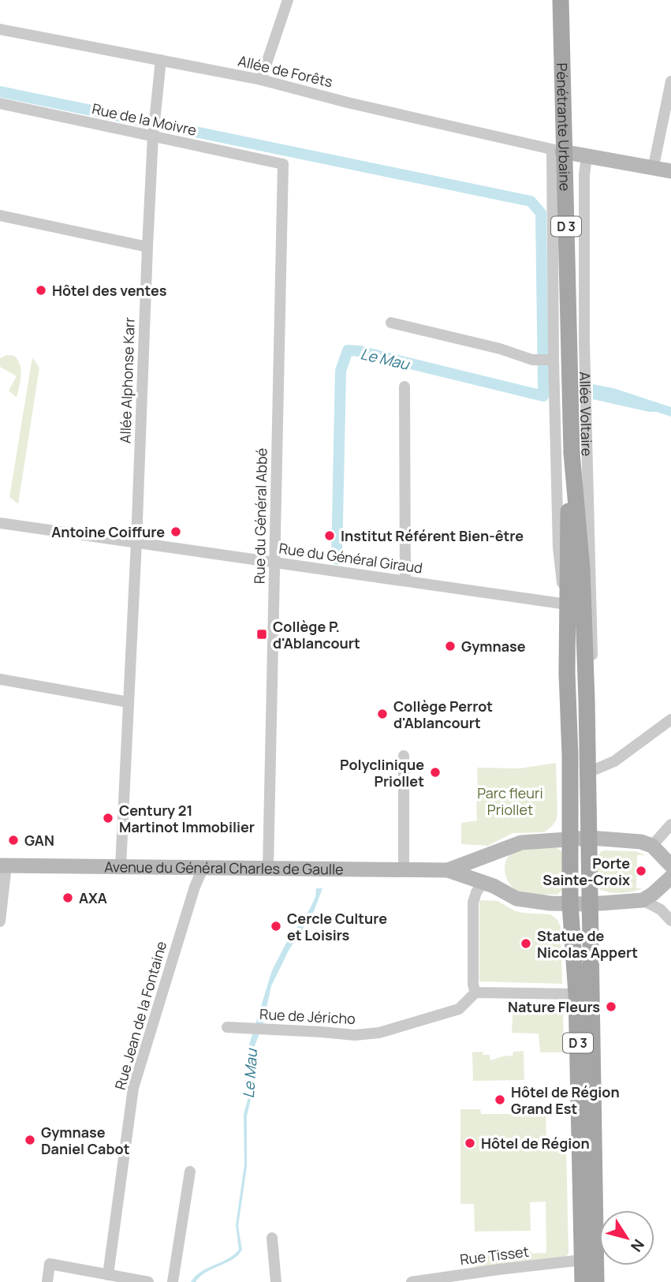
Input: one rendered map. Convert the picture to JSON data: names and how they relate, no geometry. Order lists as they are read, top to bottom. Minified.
{"streets":{"main road":["Pénétrante Urbaine","D 3","Allée Voltaire","Avenue du Général Charles de Gaulle"],"street":["Allée de Forêts","Rue de la Moivre","Allée Alphonse Karr","Rue du Général Abbé","Rue du Général Giraud","Rue Jean de la Fontaine","Rue de Jéricho","Rue Tisset"]},"crossings":[["Allée de Forêts","Allée Alphonse Karr"],["Allée de Forêts","Allée Voltaire"],["Rue de la Moivre","Allée Alphonse Karr"],["Rue de la Moivre","Rue du Général Abbé"],["Pénétrante Urbaine","Allée Voltaire"],["D 3","Allée Voltaire"],["D 3","Avenue du Général Charles de Gaulle"],["D 3","Rue Tisset"],["Allée Alphonse Karr","Rue du Général Giraud"],["Allée Alphonse Karr","Avenue du Général Charles de Gaulle"],["Allée Voltaire","Rue du Général Giraud"],["Allée Voltaire","Avenue du Général Charles de Gaulle"],["Rue du Général Abbé","Rue du Général Giraud"],["Rue du Général Abbé","Avenue du Général Charles de Gaulle"],["Avenue du Général Charles de Gaulle","Rue Jean de la Fontaine"]],"water":["Le Mau"],"parks":["Parc fleuri Priollet"],"places":{"other":["Hôtel des ventes","Antoine Coiffure","Institut Référent Bien-être","Gymnase","Collège Perrot d'Ablancourt","Polyclinique Priollet","Century 21 Martinot Immobilier","GAN","Porte Sainte-Croix","AXA","Cercle Culture et Loisirs","Statue de Nicolas Appert","Nature Fleurs","Hôtel de Région Grand Est","Gymnase Daniel Cabot","Hôtel de Région"],"transit":["Collège P. d'Ablancourt"]},"north":"bottom right"}
